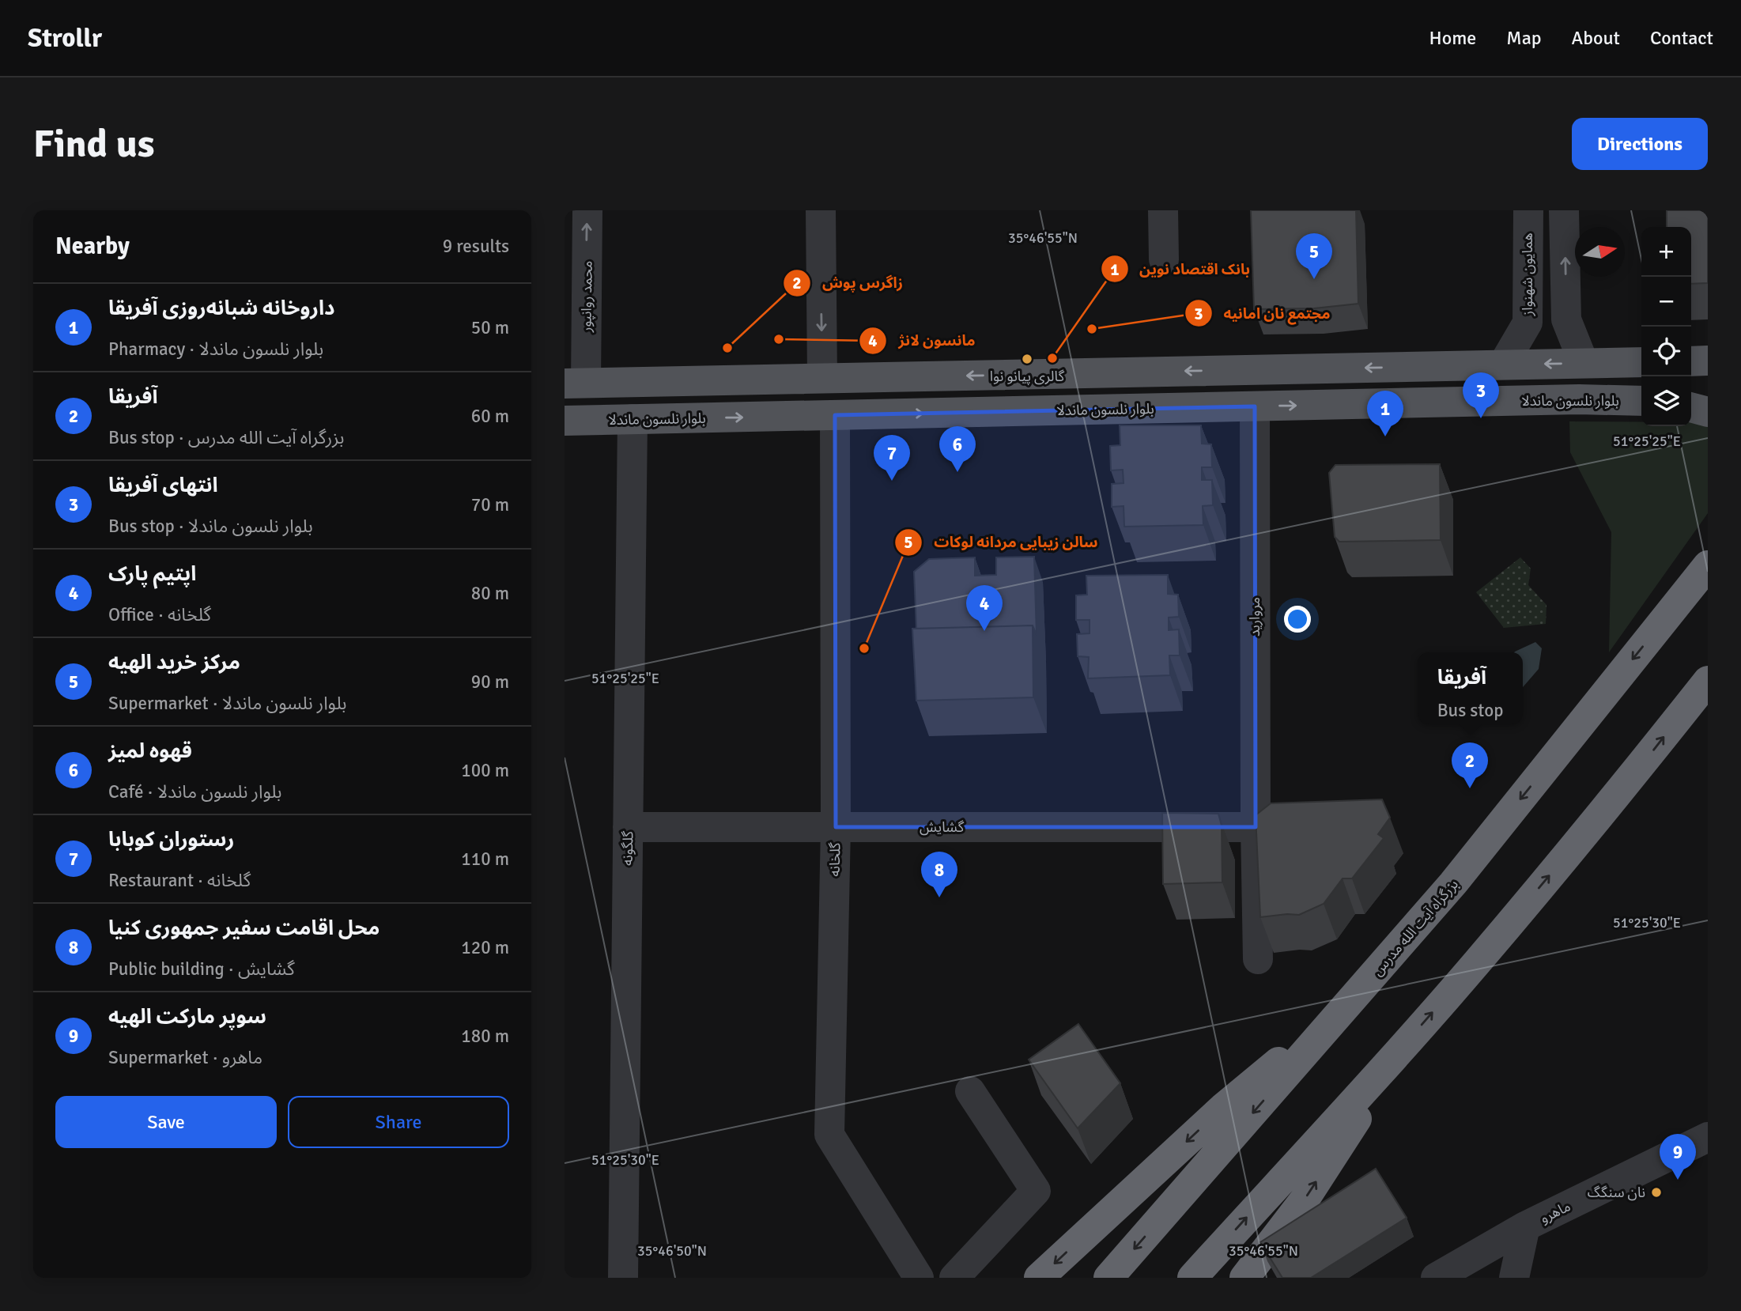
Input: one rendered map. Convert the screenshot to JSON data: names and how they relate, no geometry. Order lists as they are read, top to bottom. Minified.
{"streets":{"highway":["بزرگراه آیت الله مدرس"],"main road":["بلوار نلسون ماندلا"],"street":["همایون شهنواز","محمد روانپور","مروارید","گشایش","گلگونه","گلخانه","ماهرو"]},"crossings":[["بلوار نلسون ماندلا","مروارید"],["بلوار نلسون ماندلا","گلگونه"],["بلوار نلسون ماندلا","گلخانه"],["مروارید","گشایش"],["گشایش","گلگونه"],["گشایش","گلخانه"]],"places":["مجتمع نان امانیه","مانسون لانژ","زاگرس پوش","بانک اقتصاد نوین","گالری پیانو نوا","سالن زیبایی مردانه لوکات","نان سنگگ"],"north":"right","page":{"header":"Strollr","nav":["Home","Map","About","Contact"],"buttons":["Directions",["Save","Share"]],"title":"Find us","heading":["Nearby","9 results"],"map_buttons":["+","−"],"pins":["5","3","1","6","7","4","2","8","9"],"list":[{"mark":"1","name":"داروخانه شبانه‌روزی آفریقا","note":"Pharmacy · بلوار نلسون ماندلا","value":"50 m"},{"mark":"2","name":"آفریقا","note":"Bus stop · بزرگراه آیت الله مدرس","value":"60 m"},{"mark":"3","name":"انتهای آفریقا","note":"Bus stop · بلوار نلسون ماندلا","value":"70 m"},{"mark":"4","name":"اپتیم پارک","note":"Office · گلخانه","value":"80 m"},{"mark":"5","name":"مرکز خرید الهیه","note":"Supermarket · بلوار نلسون ماندلا","value":"90 m"},{"mark":"6","name":"قهوه لمیز","note":"Café · بلوار نلسون ماندلا","value":"100 m"},{"mark":"7","name":"رستوران کوبابا","note":"Restaurant · گلخانه","value":"110 m"},{"mark":"8","name":"محل اقامت سفیر جمهوری کنیا","note":"Public building · گشایش","value":"120 m"},{"mark":"9","name":"سوپر ماركت الهيه","note":"Supermarket · ماهرو","value":"180 m"}],"popup":["آفریقا","Bus stop"]},"coordinates":["35°46'55\"N","51°25'25\"E","51°25'30\"E","35°46'50\"N"]}
